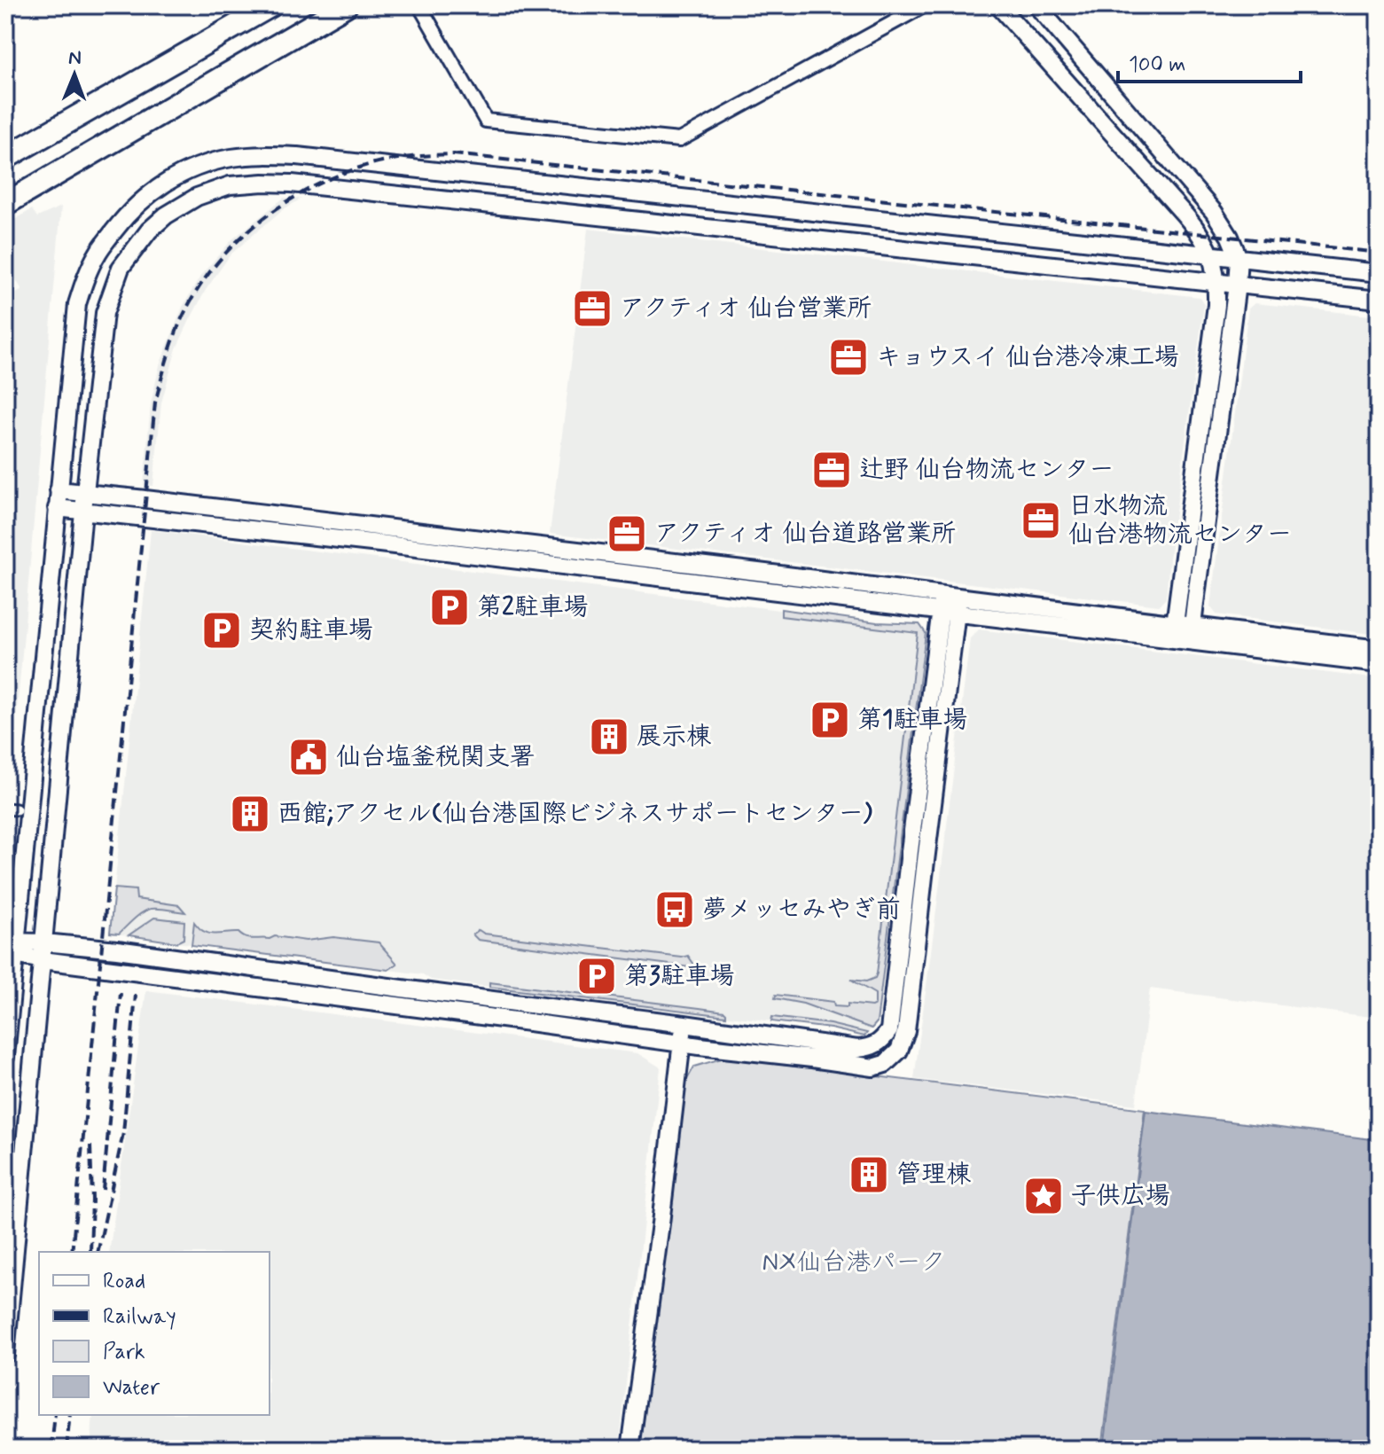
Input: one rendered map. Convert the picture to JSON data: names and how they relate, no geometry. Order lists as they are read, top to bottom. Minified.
{"parks":["NX仙台港パーク"],"places":{"office":["アクティオ 仙台営業所","キョウスイ 仙台港冷凍工場","辻野 仙台物流センター","日水物流 仙台港物流センター","アクティオ 仙台道路営業所"],"parking":["第2駐車場","契約駐車場","第1駐車場","第3駐車場"],"building":["展示棟","西館;アクセル(仙台港国際ビジネスサポートセンター)","管理棟"],"public building":["仙台塩釜税関支署"],"bus stop":["夢メッセみやぎ前"],"place":["子供広場"]},"legend":["Road","Railway","Park","Water"],"scale_bar":"100 m","north":"top"}
